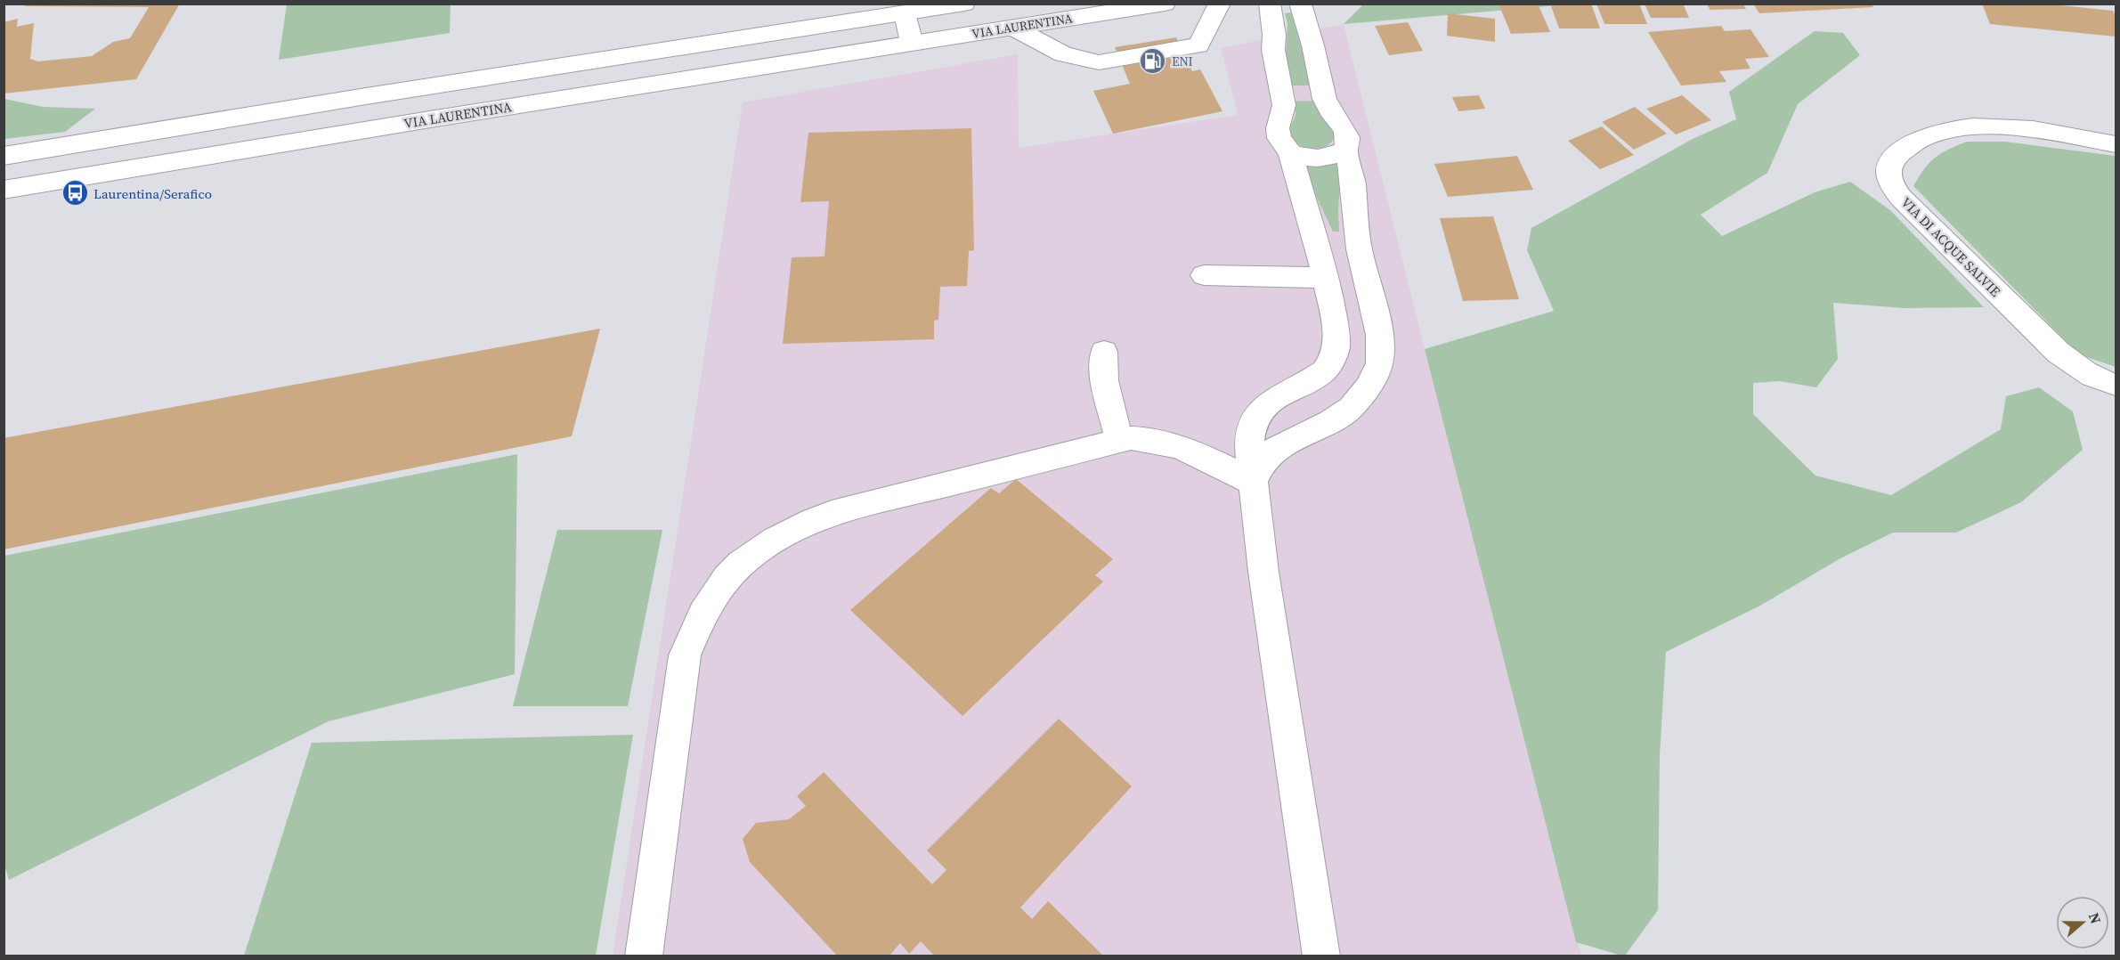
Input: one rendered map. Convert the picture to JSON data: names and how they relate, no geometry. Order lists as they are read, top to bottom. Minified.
{"streets":{"main road":["VIA LAURENTINA","VIA DI ACQUE SALVIE"]},"places":{"fuel station":["ENI"],"bus stop":["Laurentina/Serafico"]},"north":"right"}
